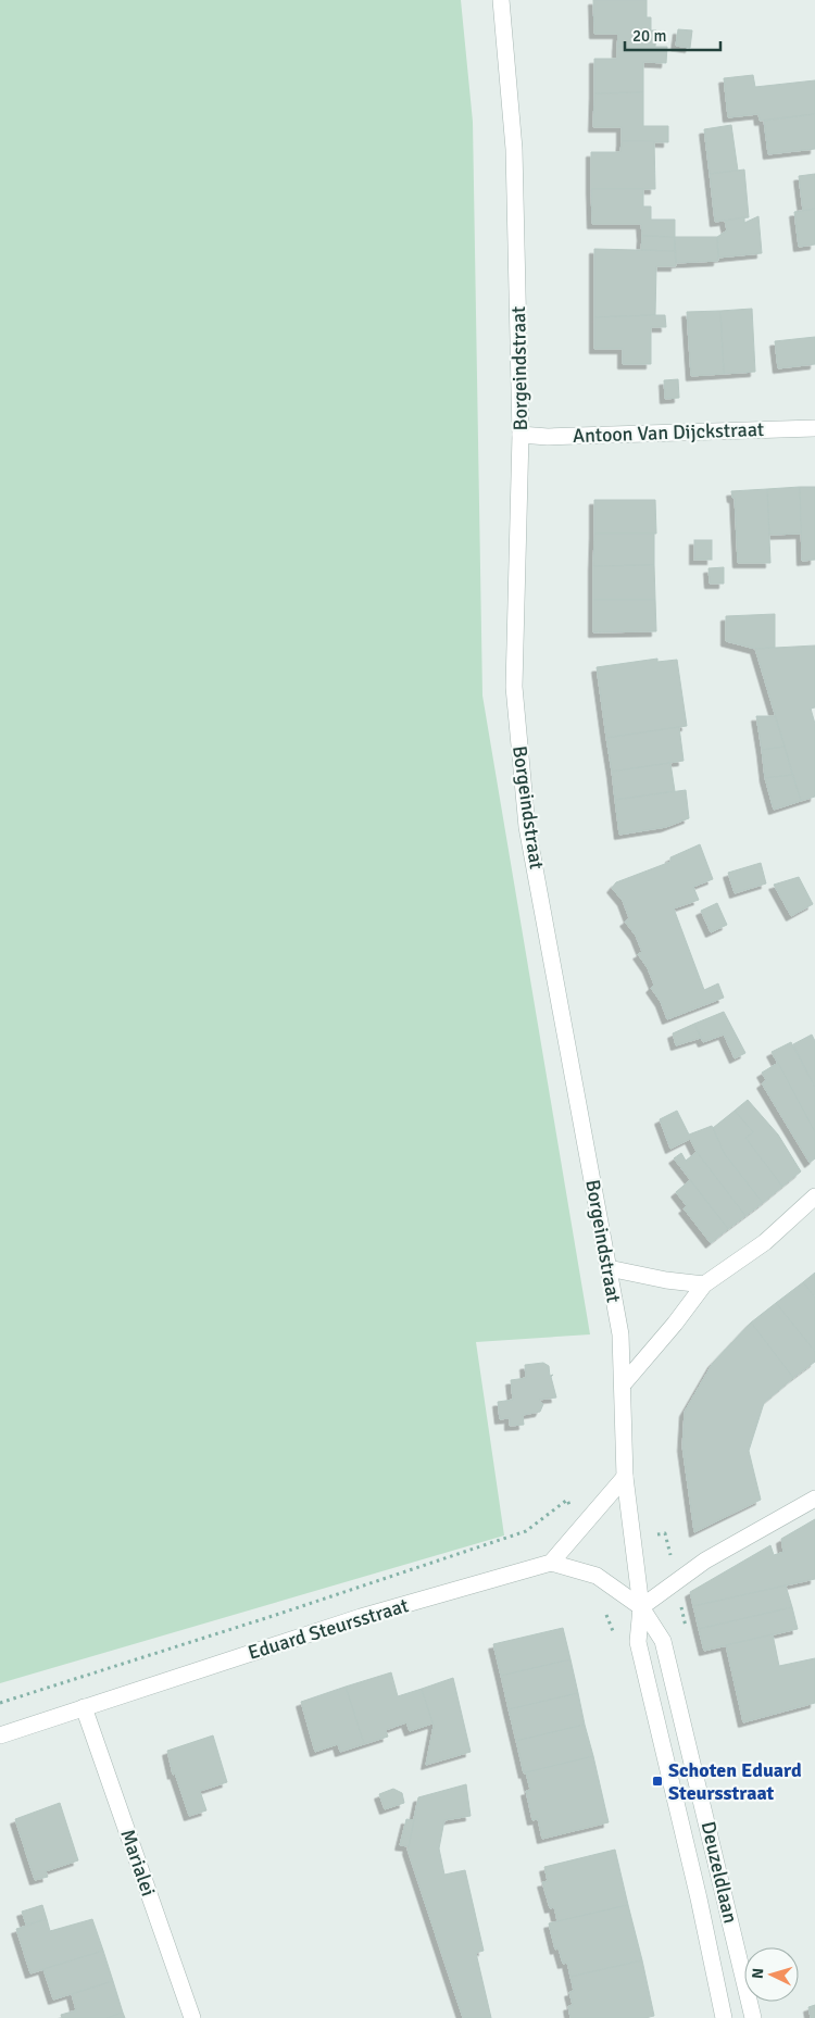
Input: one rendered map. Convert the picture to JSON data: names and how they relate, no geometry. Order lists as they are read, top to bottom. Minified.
{"streets":{"street":["Borgeindstraat","Antoon Van Dijckstraat","Eduard Steursstraat","Marialei","Deuzeldlaan"]},"crossings":[["Borgeindstraat","Antoon Van Dijckstraat"],["Borgeindstraat","Deuzeldlaan"],["Eduard Steursstraat","Marialei"],["Eduard Steursstraat","Deuzeldlaan"]],"places":{"transit":["Schoten Eduard Steursstraat"]},"scale_bar":"20 m","north":"left"}
